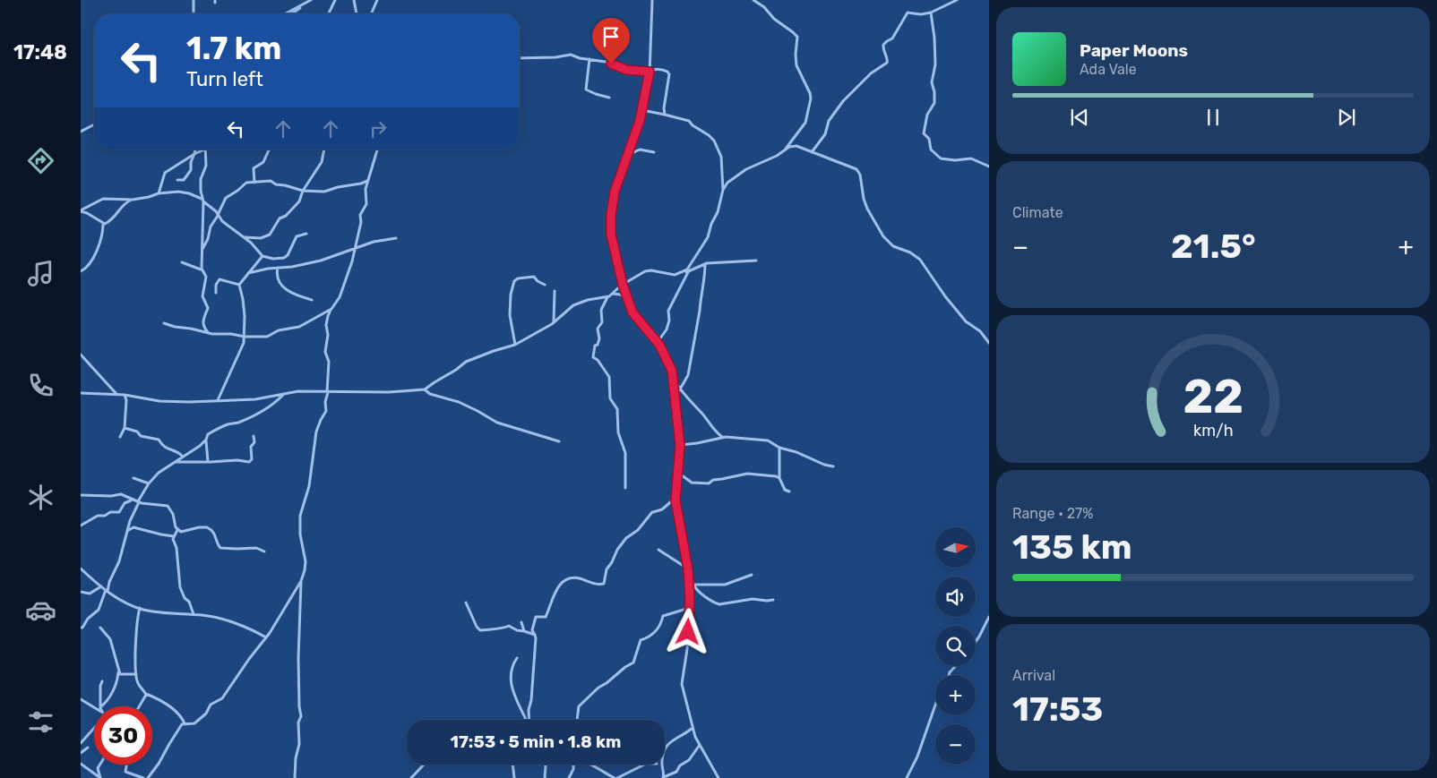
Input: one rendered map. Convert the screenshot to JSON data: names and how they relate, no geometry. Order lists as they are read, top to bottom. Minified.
{"north":"right","page":{"tabs":"17:48","turn":["1.7 km","Turn left"],"song":["Paper Moons","Ada Vale"],"tile":["Climate",["Range · 27%","135 km"],["Arrival","17:53"]],"heat":["−","21.5°","+"],"map_buttons":["+","−"],"limit":"30","trip":"17:53 · 5 min · 1.8 km","gauge":["22","km/h"]}}
